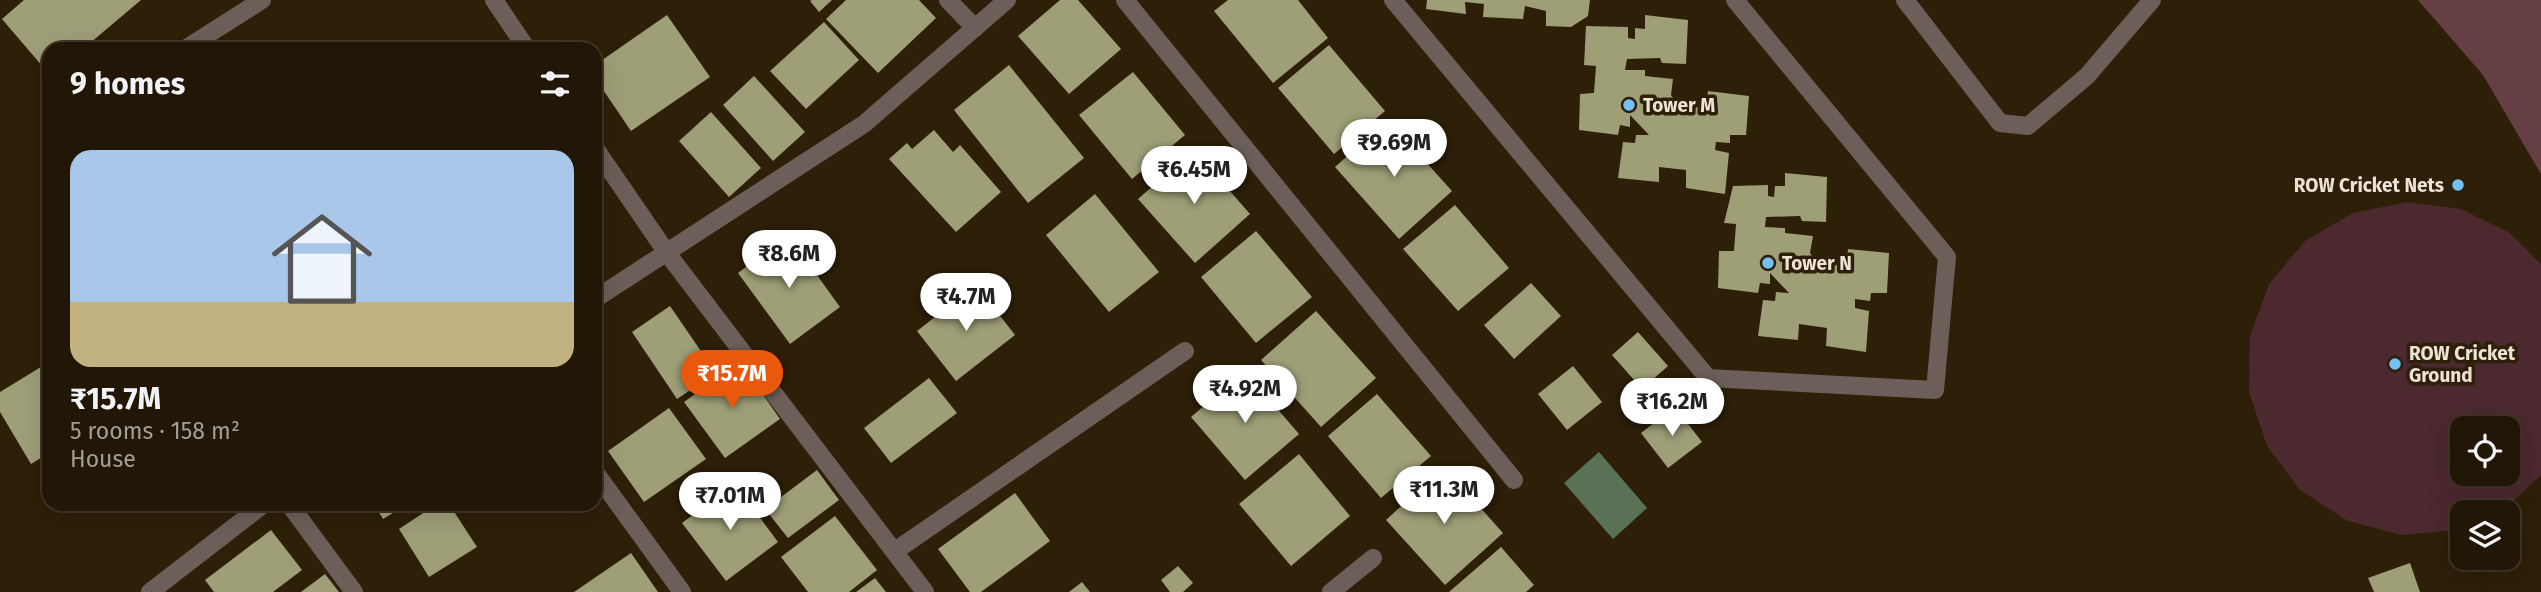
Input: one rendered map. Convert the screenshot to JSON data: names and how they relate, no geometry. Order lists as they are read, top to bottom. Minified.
{"places":["Tower M","ROW Cricket Nets","Tower N","ROW Cricket Ground"],"page":{"heading":"9 homes","price":["₹9.69M","₹6.45M","₹8.6M","₹4.7M","₹15.7M","₹4.92M","₹16.2M","₹11.3M","₹7.01M"],"list":[{"name":"₹15.7M","note":"5 rooms · 158 m² · House"}]}}
